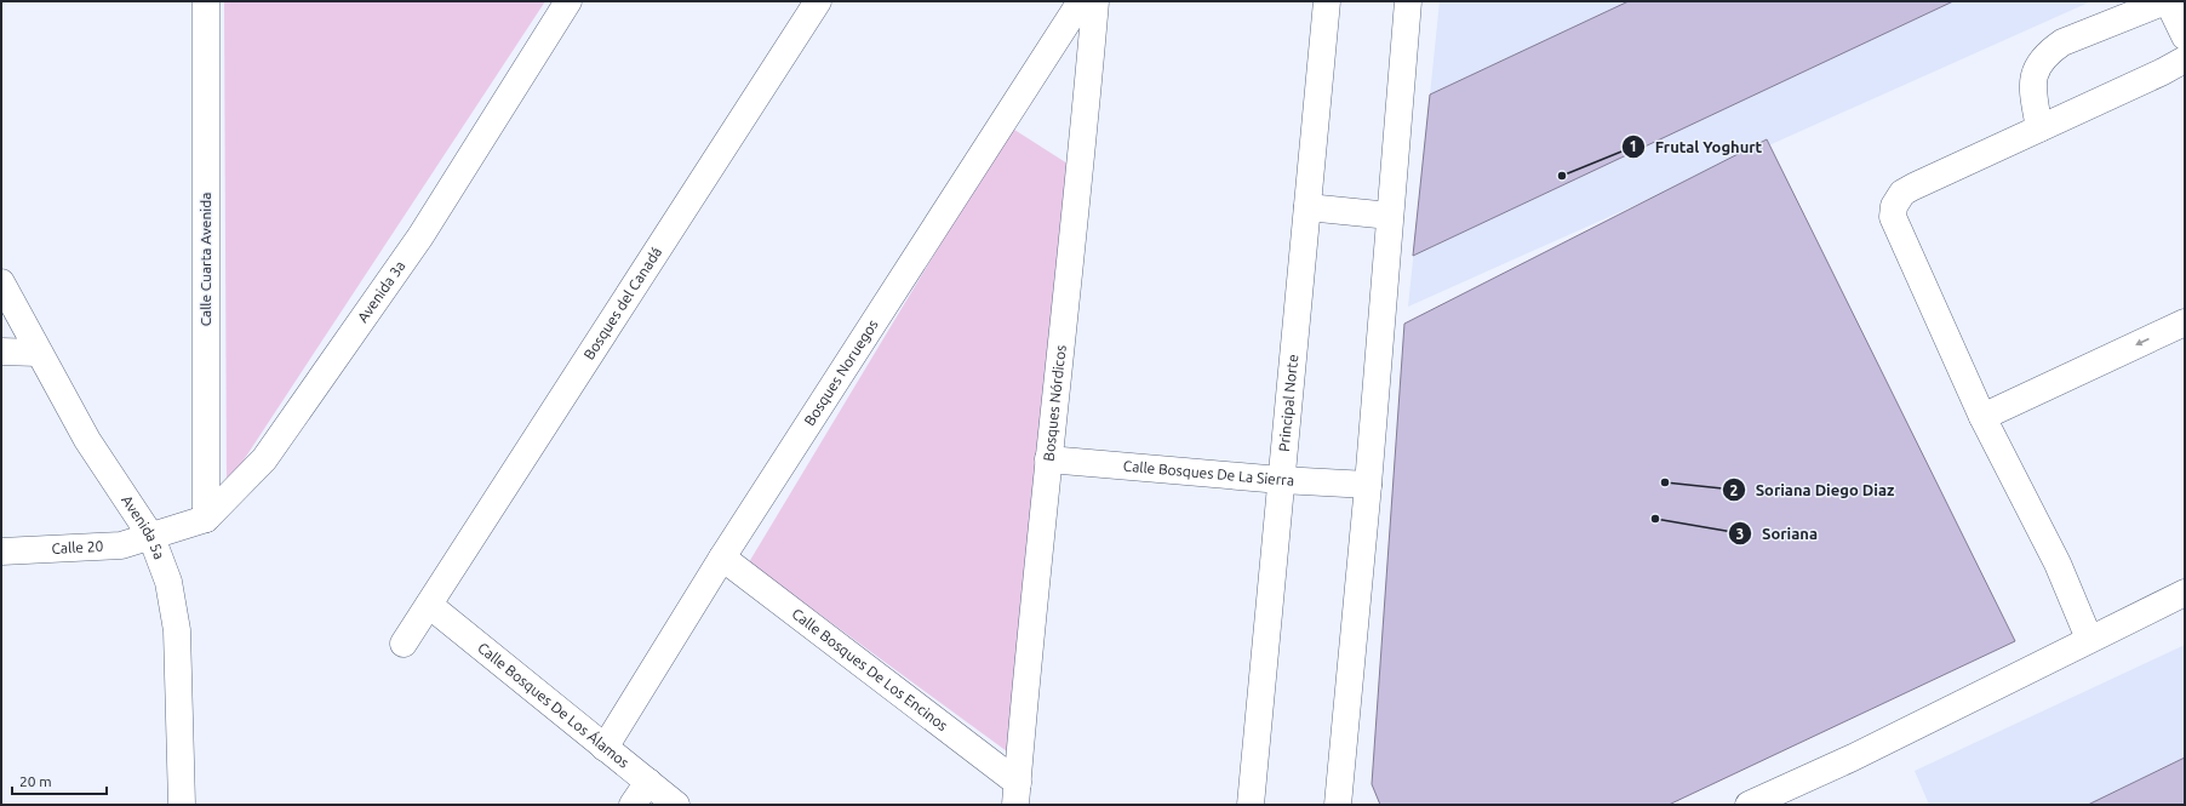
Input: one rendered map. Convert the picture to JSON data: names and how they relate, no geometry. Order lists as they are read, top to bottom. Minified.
{"streets":{"street":["Calle Cuarta Avenida","Avenida 3a","Bosques del Canadá","Bosques Noruegos","Bosques Nórdicos","Principal Norte","Calle Bosques De La Sierra","Avenida 5a","Calle 20","Calle Bosques De Los Encinos","Calle Bosques De Los Álamos"]},"crossings":[["Calle Cuarta Avenida","Avenida 3a"],["Avenida 3a","Avenida 5a"],["Avenida 3a","Calle 20"],["Bosques del Canadá","Calle Bosques De Los Álamos"],["Bosques Noruegos","Calle Bosques De Los Encinos"],["Bosques Noruegos","Calle Bosques De Los Álamos"],["Bosques Nórdicos","Calle Bosques De La Sierra"],["Bosques Nórdicos","Calle Bosques De Los Encinos"],["Principal Norte","Calle Bosques De La Sierra"],["Avenida 5a","Calle 20"]],"places":["Frutal Yoghurt","Soriana Diego Diaz","Soriana"],"scale_bar":"20 m"}
